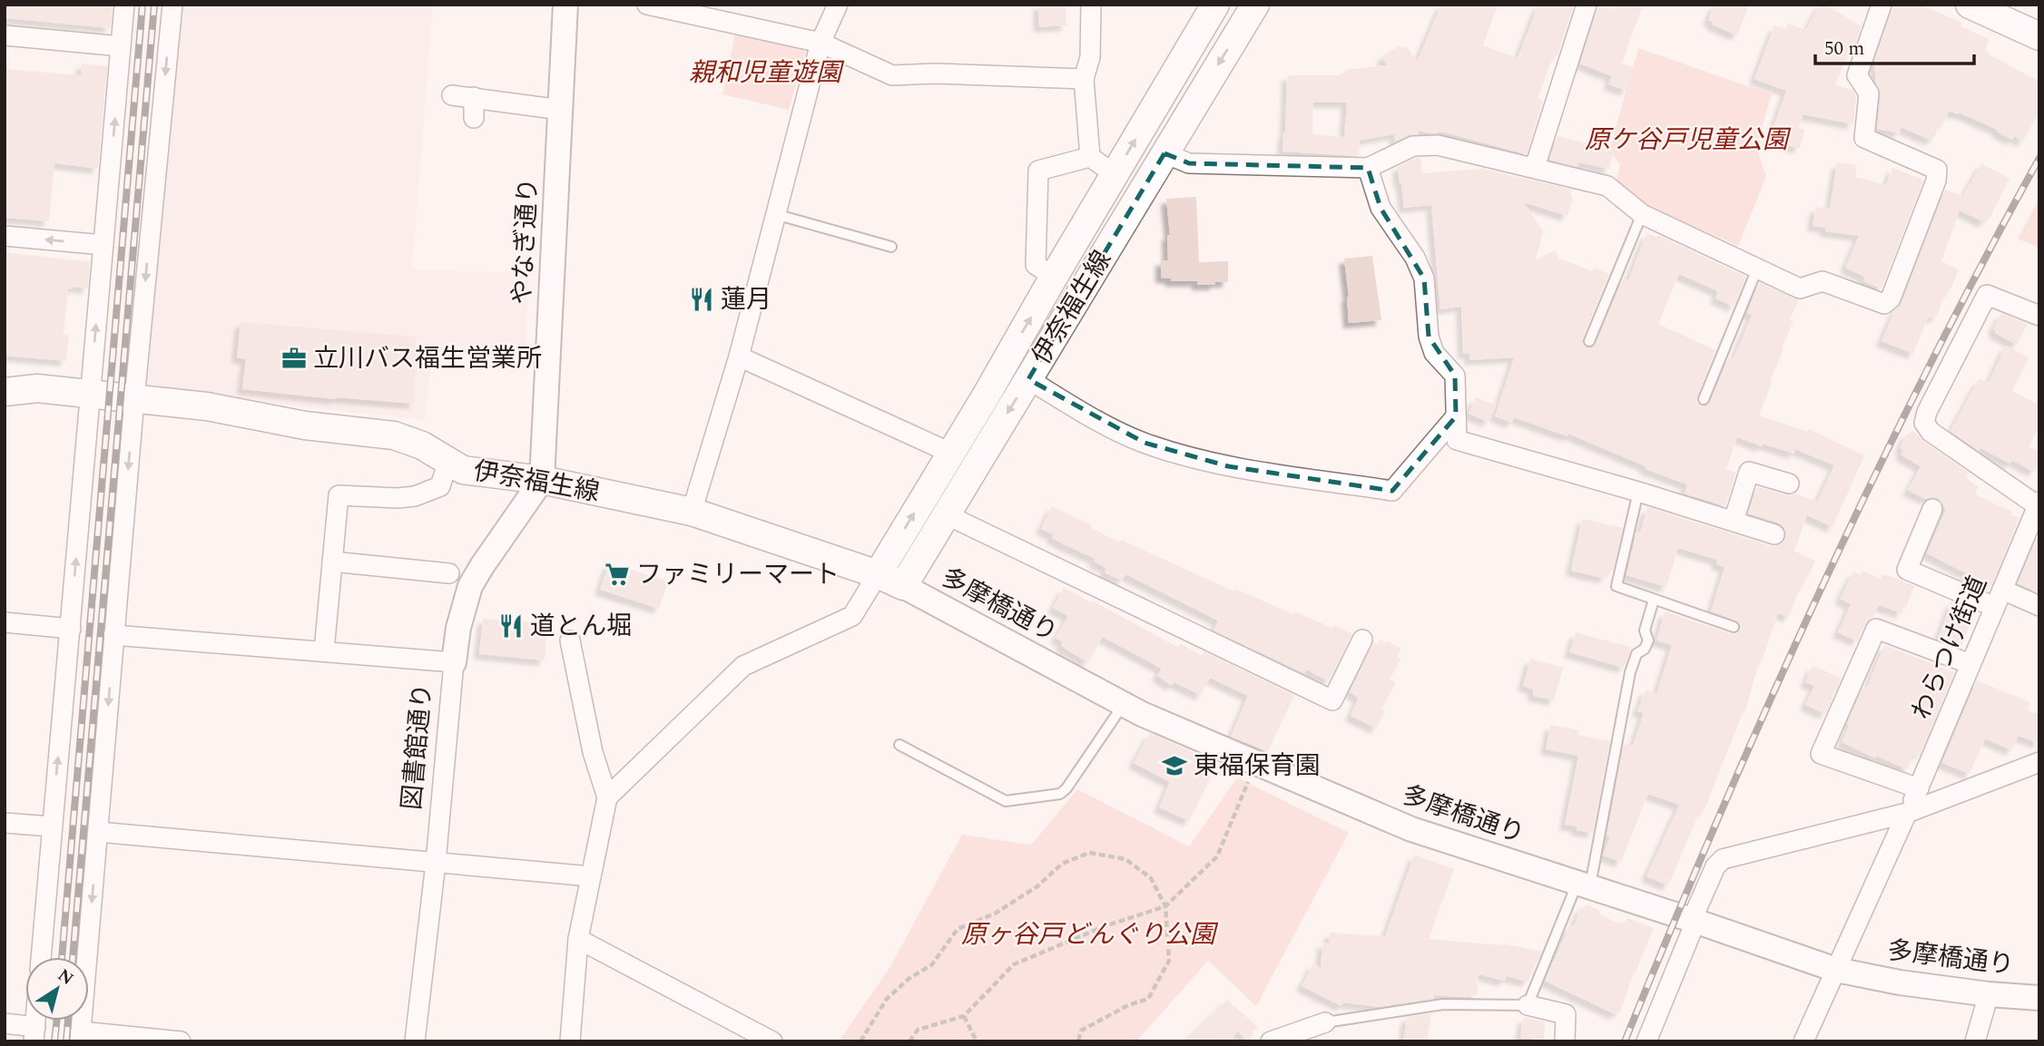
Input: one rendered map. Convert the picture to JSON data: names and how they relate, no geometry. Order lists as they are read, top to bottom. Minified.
{"streets":{"main road":["伊奈福生線"],"street":["やなぎ通り","多摩橋通り","わらつけ街道","図書館通り"]},"crossings":[["やなぎ通り","伊奈福生線"],["やなぎ通り","図書館通り"],["伊奈福生線","多摩橋通り"],["伊奈福生線","図書館通り"],["多摩橋通り","わらつけ街道"]],"parks":["親和児童遊園","原ケ谷戸児童公園","原ヶ谷戸どんぐり公園"],"places":{"restaurant":["蓮月","道とん堀"],"office":["立川バス福生営業所"],"supermarket":["ファミリーマート"],"school or university":["東福保育園"]},"scale_bar":"50 m","north":"top right"}
